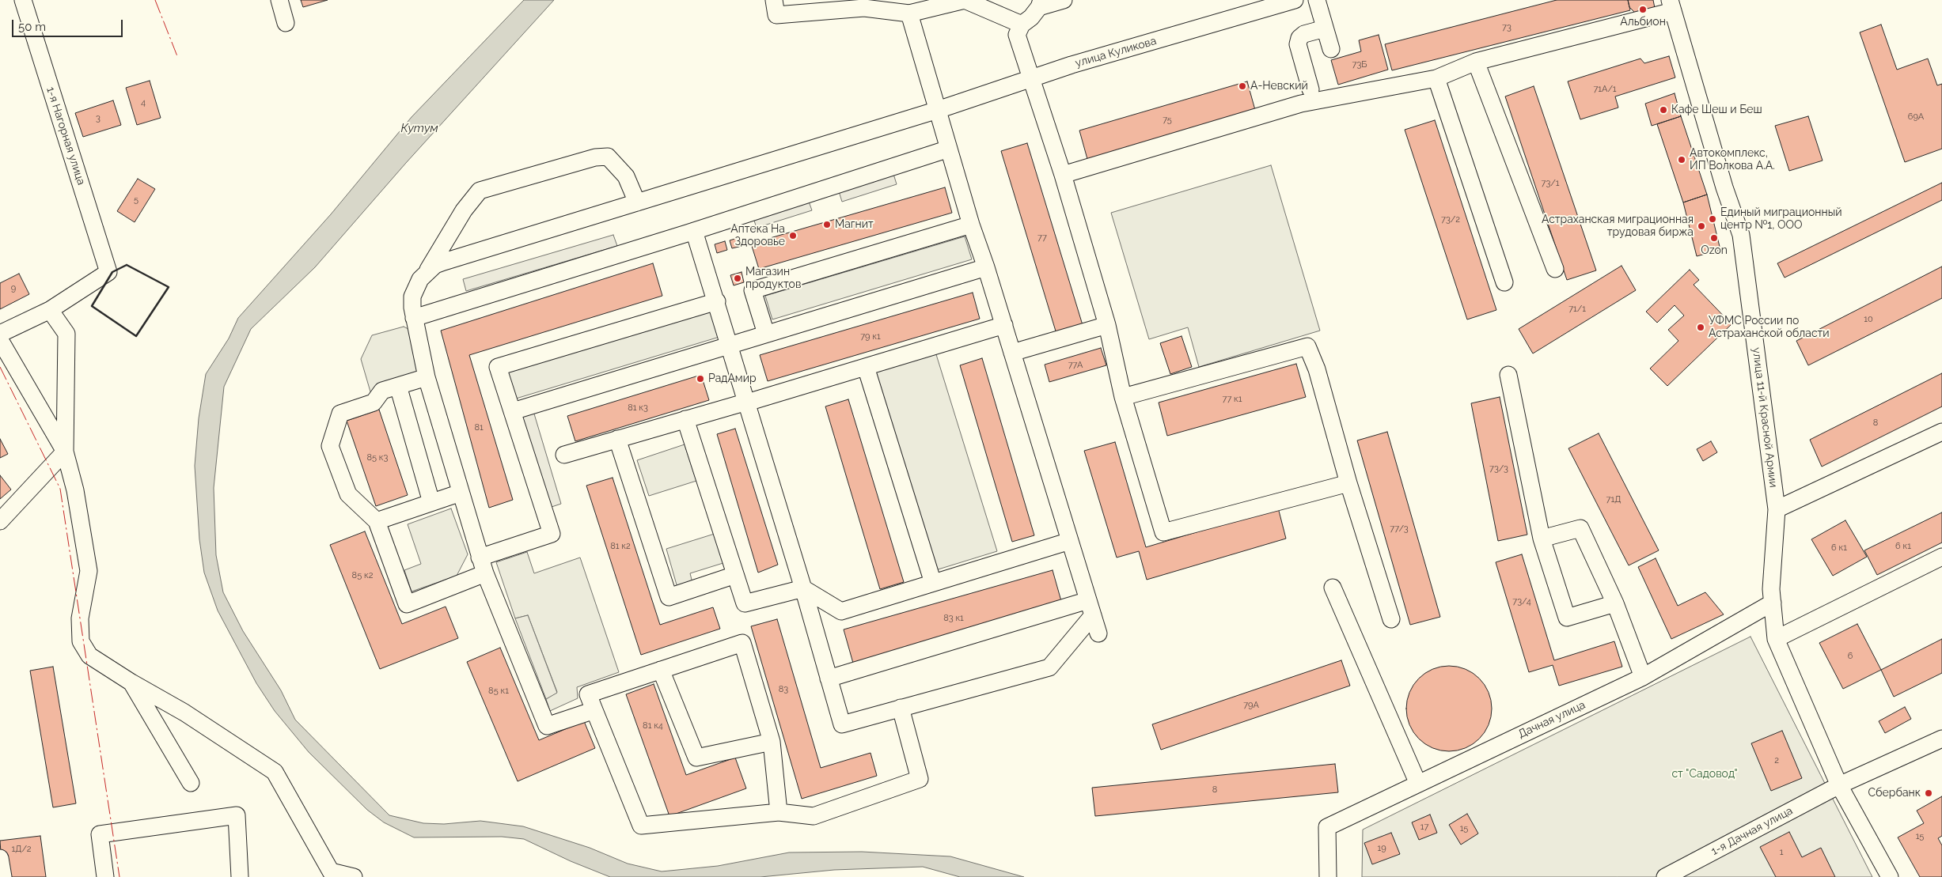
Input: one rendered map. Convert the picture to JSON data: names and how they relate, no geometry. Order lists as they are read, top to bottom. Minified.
{"streets":{"street":["улица Куликова","1-я Нагорная улица","улица 11-й Красной Армии","Дачная улица","1-я Дачная улица"]},"crossings":[["улица 11-й Красной Армии","Дачная улица"],["улица 11-й Красной Армии","1-я Дачная улица"]],"water":["Кутум"],"parks":["ст \"Садовод\""],"places":["Альбион","А-Невский","Кафе Шеш и Беш","Автокомплекс, ИП Волкова А.А.","Единый миграционный центр №1, ООО","Магнит","Астраханская миграционная трудовая биржа","Аптека На Здоровье","Ozon","Магазин продуктов","УФМС России по Астраханской области","РадАмир","Сбербанк"],"house_numbers":["73","73Б","71А/1","4","69А","3","75","73/1","5","73/2","77","9","71/1","10","79 к1","77А","77 к1","81 к3","8","81","85 к3","73/3","71Д","77/3","81 к2","6 к1","6 к1","85 к2","73/4","83 к1","6","83","85 к1","79А","81 к4","2","8","17","15","15","19","1Д/2","1"],"scale_bar":"50 m"}
